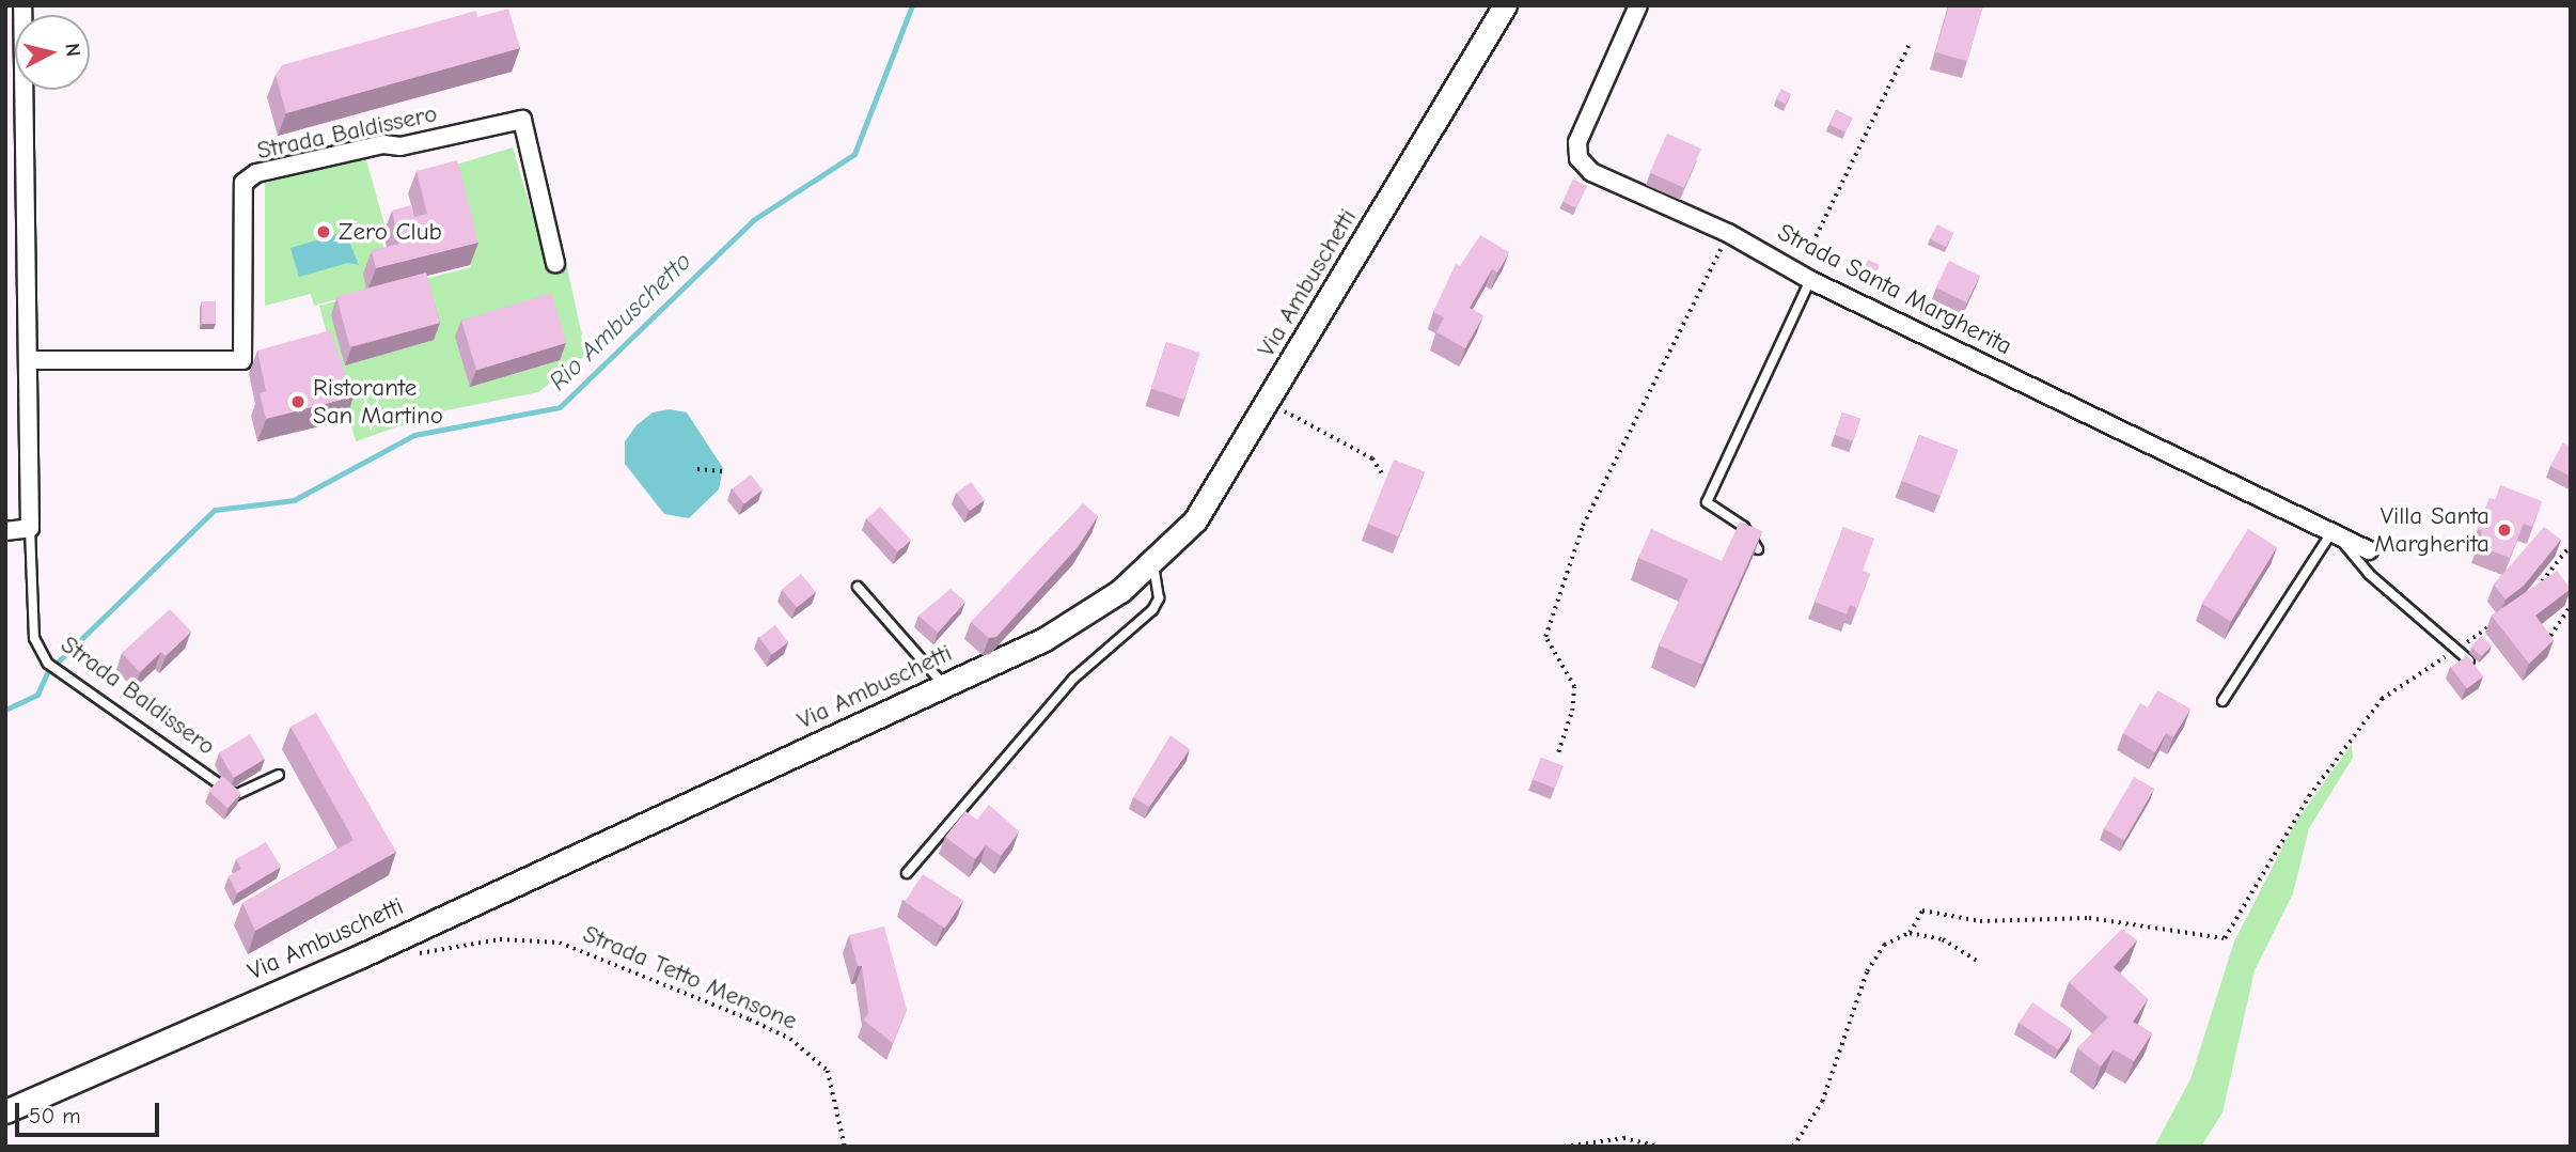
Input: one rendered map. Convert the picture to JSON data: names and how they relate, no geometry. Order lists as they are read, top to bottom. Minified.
{"streets":{"street":["Strada Baldissero","Via Ambuschetti","Strada Santa Margherita"],"path":["Strada Tetto Mensone"]},"water":["Rio Ambuschetto"],"places":["Zero Club","Ristorante San Martino","Villa Santa Margherita"],"scale_bar":"50 m","north":"right"}
